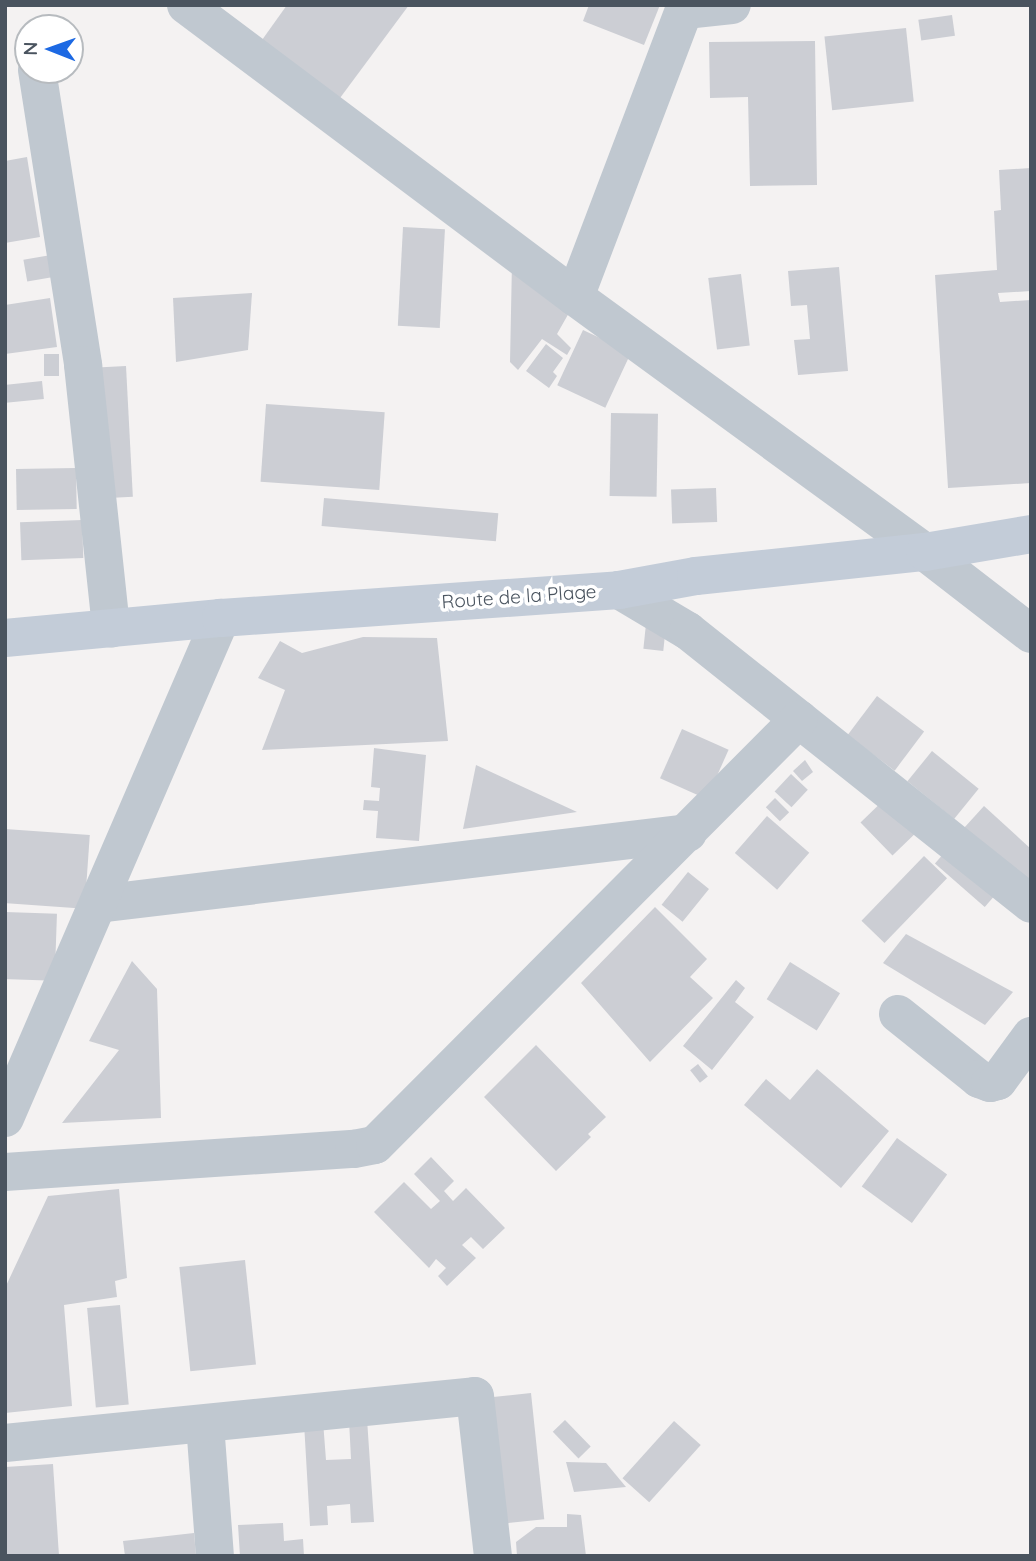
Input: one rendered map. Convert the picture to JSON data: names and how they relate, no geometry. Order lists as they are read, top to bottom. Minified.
{"streets":{"main road":["Route de la Plage"]},"north":"left"}
